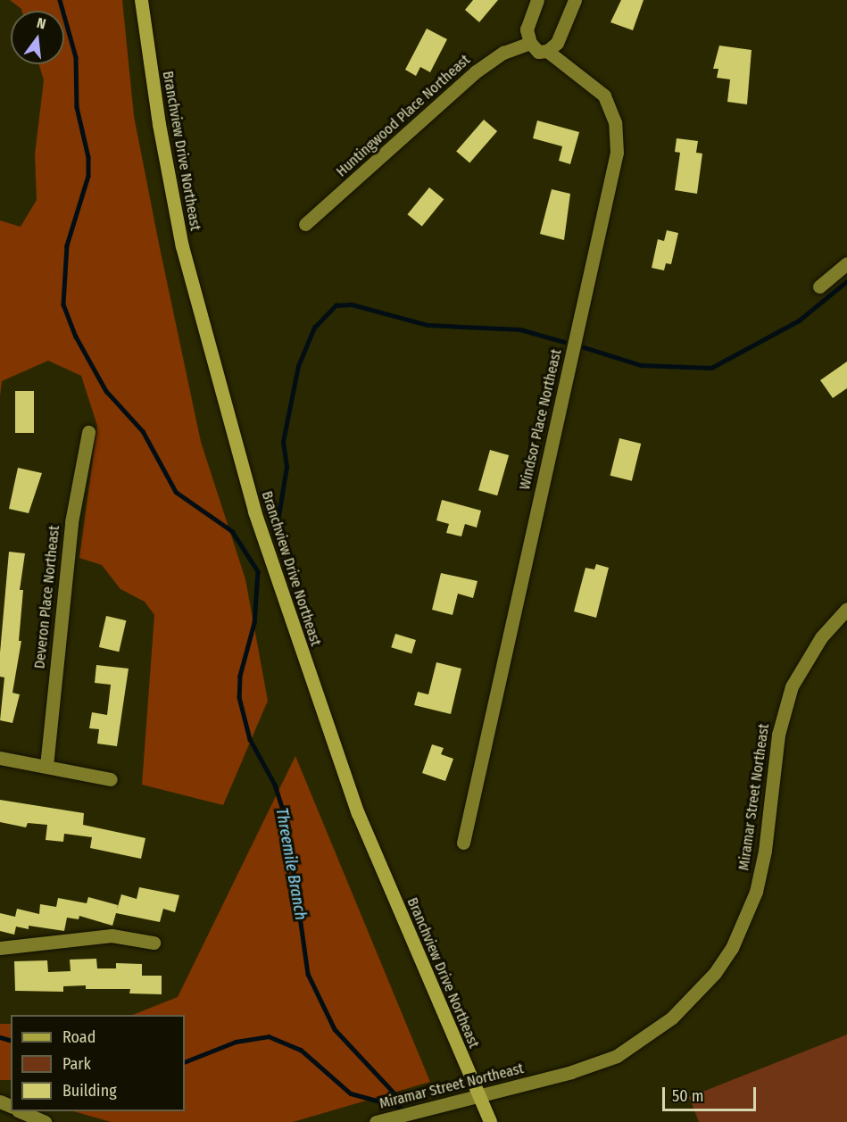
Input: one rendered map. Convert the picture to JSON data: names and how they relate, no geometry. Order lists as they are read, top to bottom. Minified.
{"streets":{"main road":["Branchview Drive Northeast"],"street":["Huntingwood Place Northeast","Windsor Place Northeast","Deveron Place Northeast","Miramar Street Northeast"]},"crossings":[["Huntingwood Place Northeast","Windsor Place Northeast"],["Branchview Drive Northeast","Miramar Street Northeast"]],"water":["Threemile Branch"],"legend":["Road","Park","Building"],"scale_bar":"50 m","north":"top"}
